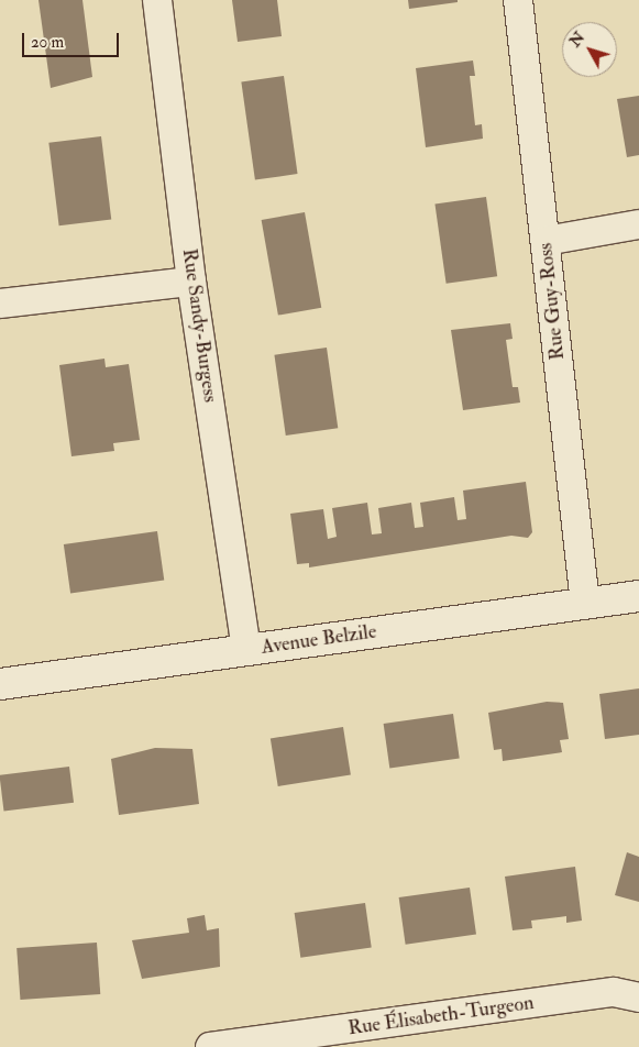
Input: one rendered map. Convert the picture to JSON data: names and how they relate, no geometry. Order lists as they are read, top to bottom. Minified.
{"streets":{"street":["Rue Guy-Ross","Rue Sandy-Burgess","Avenue Belzile","Rue Élisabeth-Turgeon"]},"crossings":[["Rue Guy-Ross","Avenue Belzile"],["Rue Sandy-Burgess","Avenue Belzile"]],"scale_bar":"20 m","north":"top left"}
